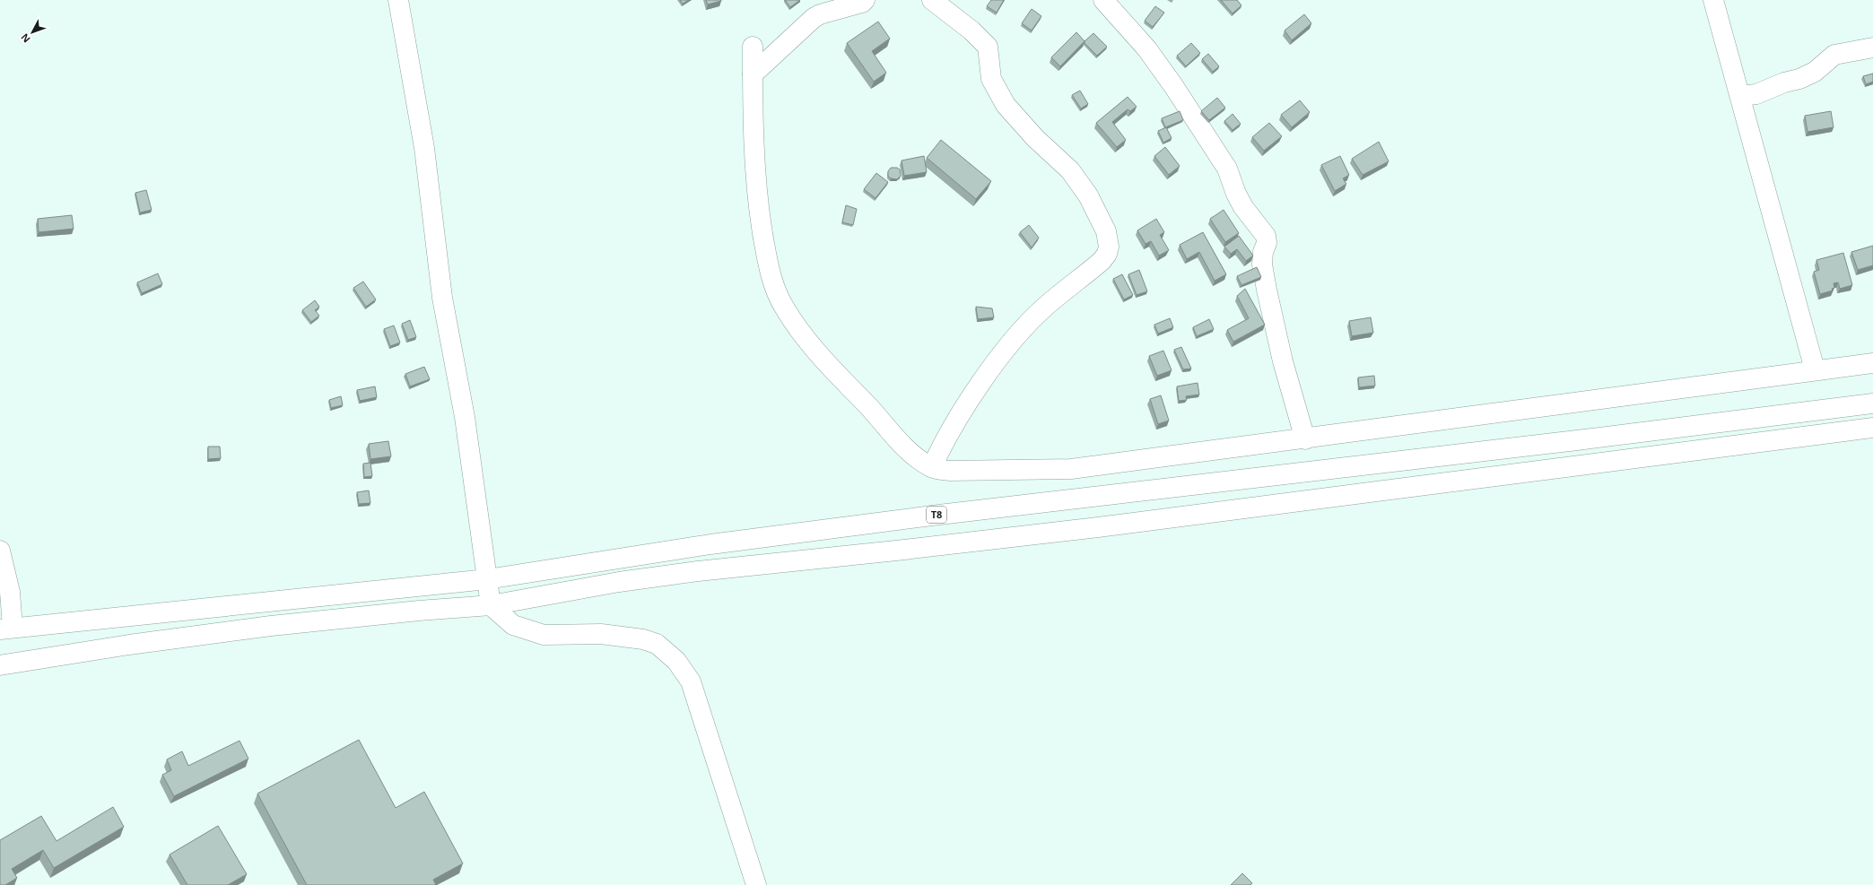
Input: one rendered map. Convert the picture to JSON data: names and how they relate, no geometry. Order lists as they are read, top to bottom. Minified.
{"streets":{"main road":["T8"]},"north":"bottom left"}
